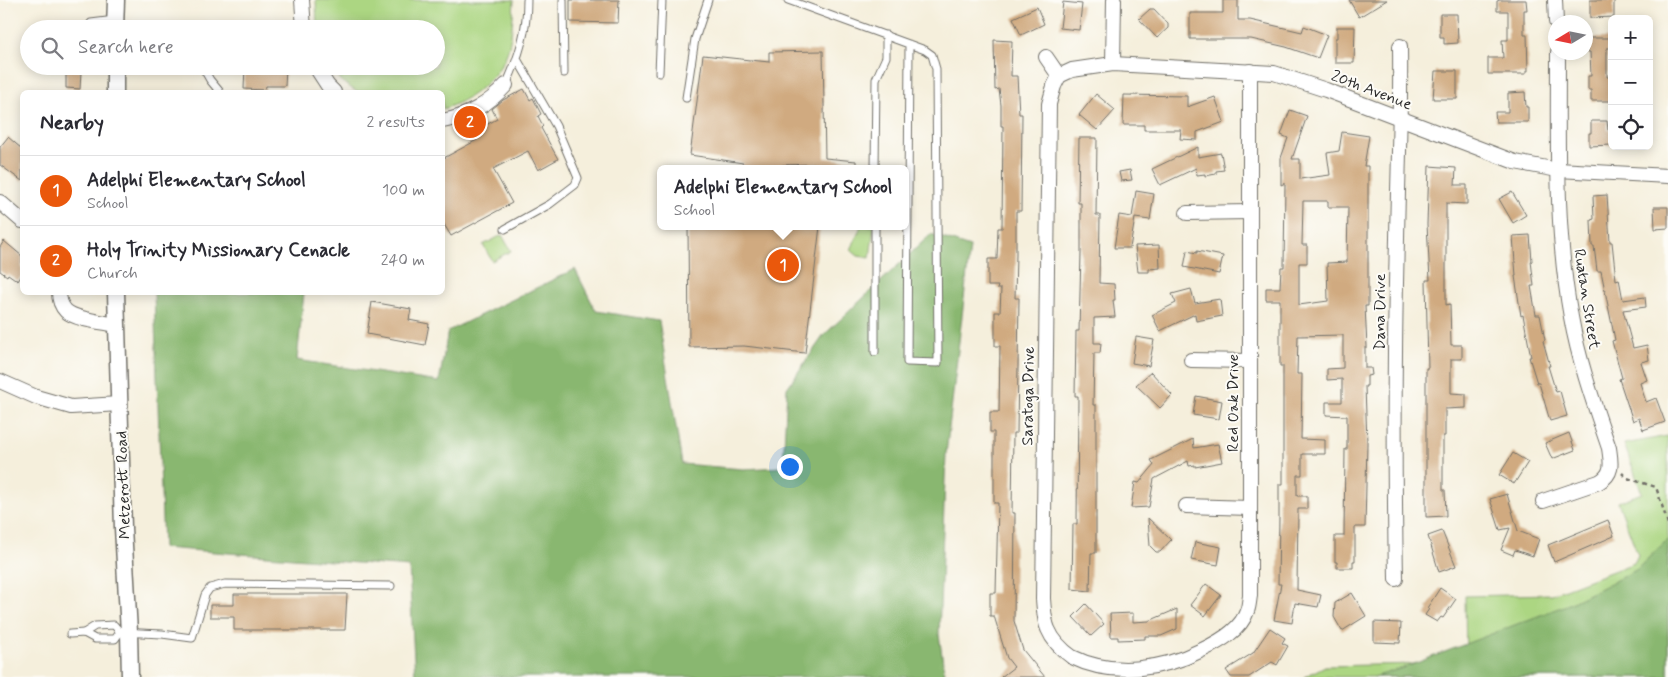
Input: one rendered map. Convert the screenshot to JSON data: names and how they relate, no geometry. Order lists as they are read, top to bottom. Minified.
{"streets":{"street":["20th Avenue","Ruatan Street","Dana Drive","Saratoga Drive","Red Oak Drive","Metzerott Road"]},"crossings":[["20th Avenue","Ruatan Street"],["20th Avenue","Dana Drive"],["20th Avenue","Saratoga Drive"],["20th Avenue","Red Oak Drive"],["Saratoga Drive","Red Oak Drive"]],"north":"left","page":{"map_buttons":["+","−"],"search":"Search here","heading":["Nearby","2 results"],"pins":["2","1"],"list":[{"mark":"1","name":"Adelphi Elementary School","note":"School","value":"100 m"},{"mark":"2","name":"Holy Trinity Missionary Cenacle","note":"Church","value":"240 m"}],"popup":["Adelphi Elementary School","School"]}}
